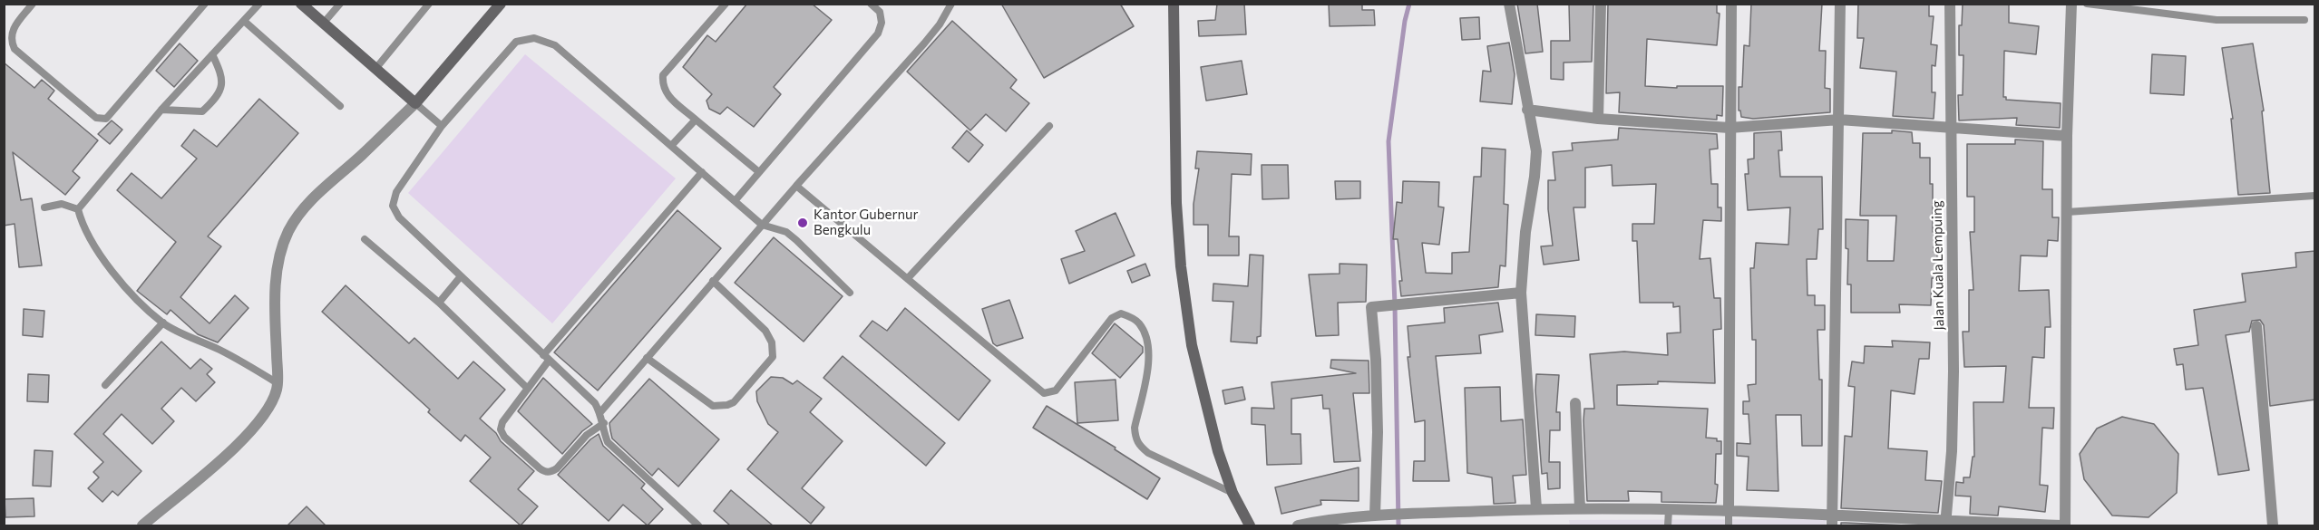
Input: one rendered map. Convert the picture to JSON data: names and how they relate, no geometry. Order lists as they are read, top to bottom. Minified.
{"streets":{"street":["Jalan Kuala Lempuing"]},"places":["Kantor Gubernur Bengkulu"]}
